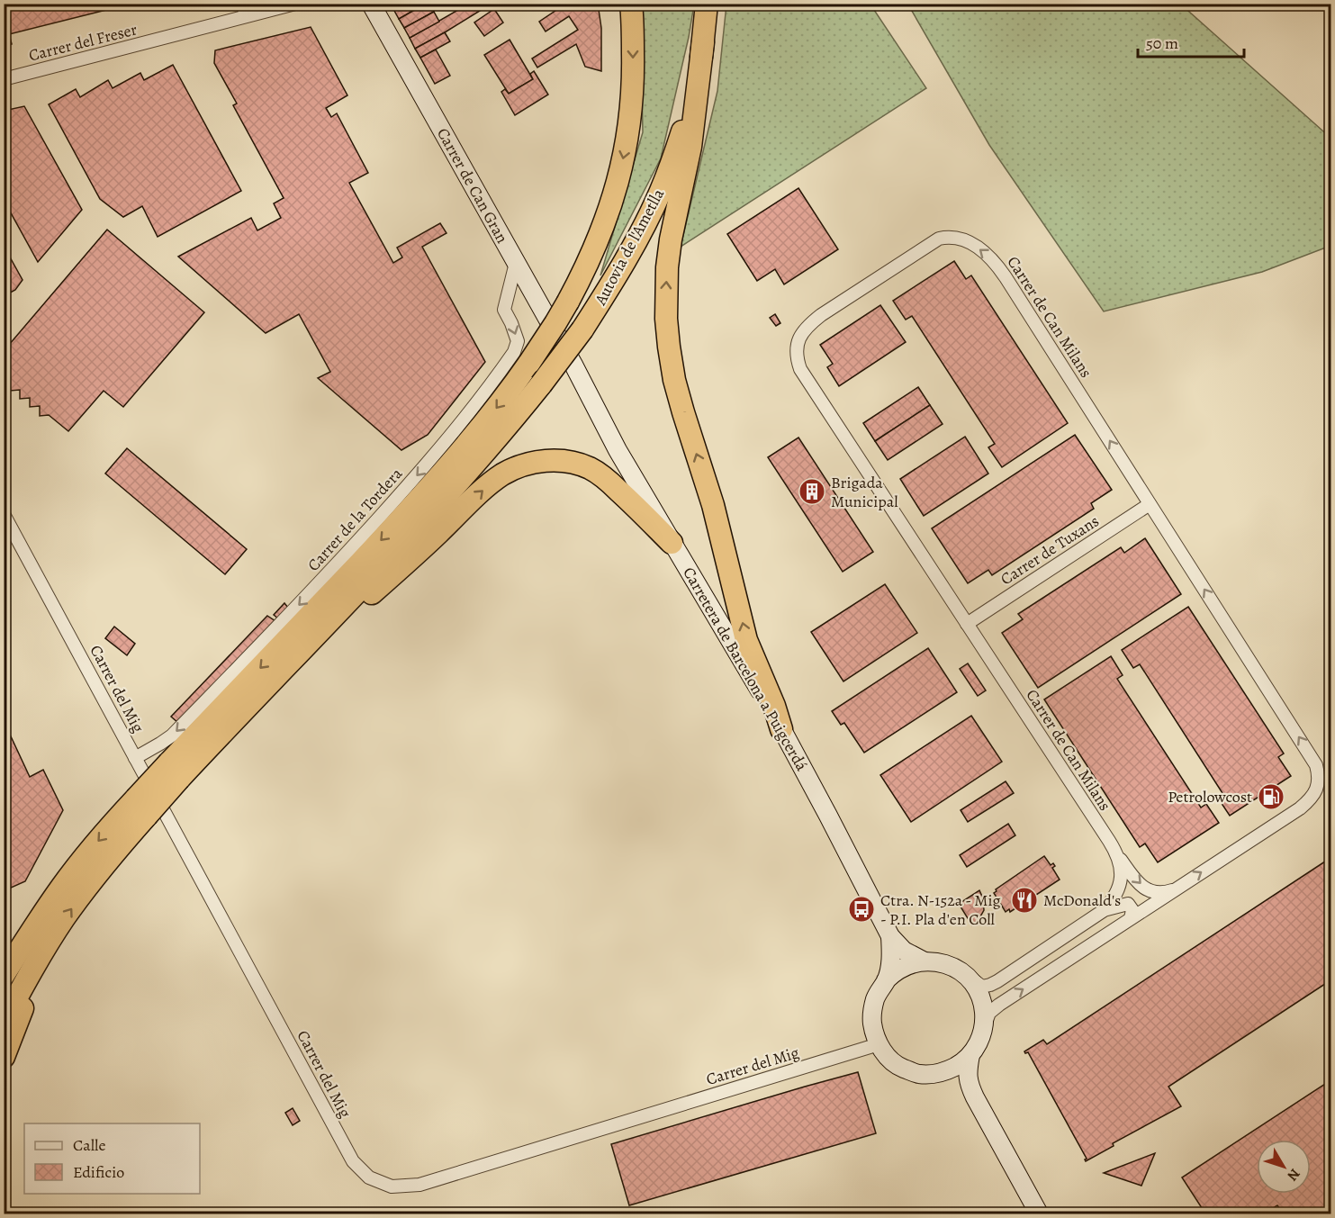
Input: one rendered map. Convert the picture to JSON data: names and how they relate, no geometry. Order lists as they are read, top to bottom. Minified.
{"streets":{"highway":["Autovia de l'Ametlla"],"main road":["Carrer de Can Gran","Carretera de Barcelona a Puigcerdá"],"street":["Carrer del Freser","Carrer de Can Milans","Carrer de la Tordera","Carrer de Tuxans","Carrer del Mig"]},"crossings":[["Carrer de Can Gran","Carrer de la Tordera"],["Carrer de Can Gran","Carretera de Barcelona a Puigcerdá"],["Carrer de Can Milans","Carrer de Tuxans"],["Carrer de Can Milans","Carretera de Barcelona a Puigcerdá"],["Carrer de Can Milans","Carrer del Mig"],["Carrer de la Tordera","Carrer del Mig"],["Carretera de Barcelona a Puigcerdá","Carrer del Mig"]],"one_way":["Carrer de la Tordera"],"places":{"building":["Brigada Municipal"],"fuel station":["Petrolowcost"],"restaurant":["McDonald's"],"bus stop":["Ctra. N-152a - Mig - P.I. Pla d'en Coll"]},"legend":["Calle","Edificio"],"scale_bar":"50 m","north":"bottom right"}
